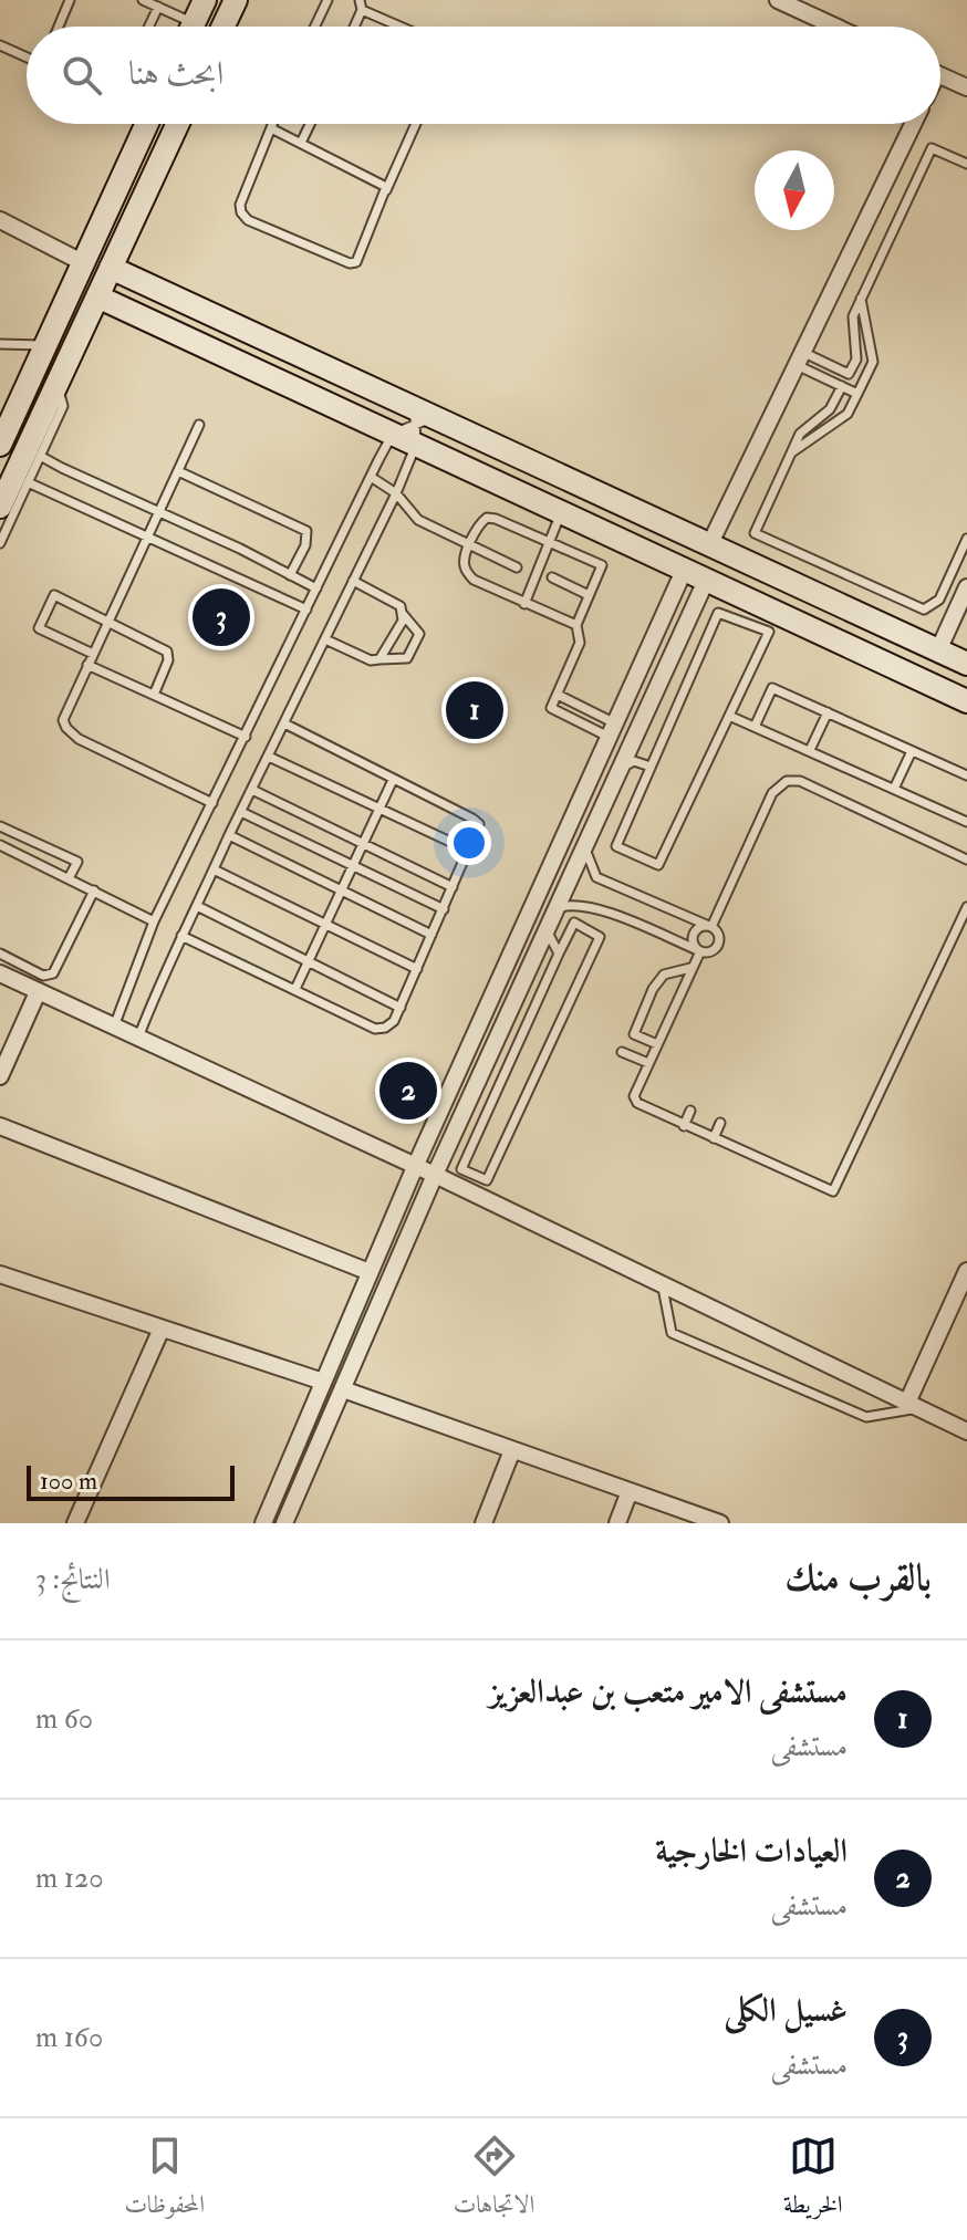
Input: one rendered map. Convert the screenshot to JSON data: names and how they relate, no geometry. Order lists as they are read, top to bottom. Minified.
{"scale_bar":"100 m","north":"bottom","page":{"search":"ابحث هنا","pins":["3","1","2"],"scale":"100 m","heading":["بالقرب منك","النتائج: 3"],"list":[{"mark":"1","name":"مستشفى الامير متعب بن عبدالعزيز","note":"مستشفى","value":"60 m"},{"mark":"2","name":"العيادات الخارجية","note":"مستشفى","value":"120 m"},{"mark":"3","name":"غسيل الكلى","note":"مستشفى","value":"160 m"}],"nav":["الخريطة","الاتجاهات","المحفوظات"]}}
